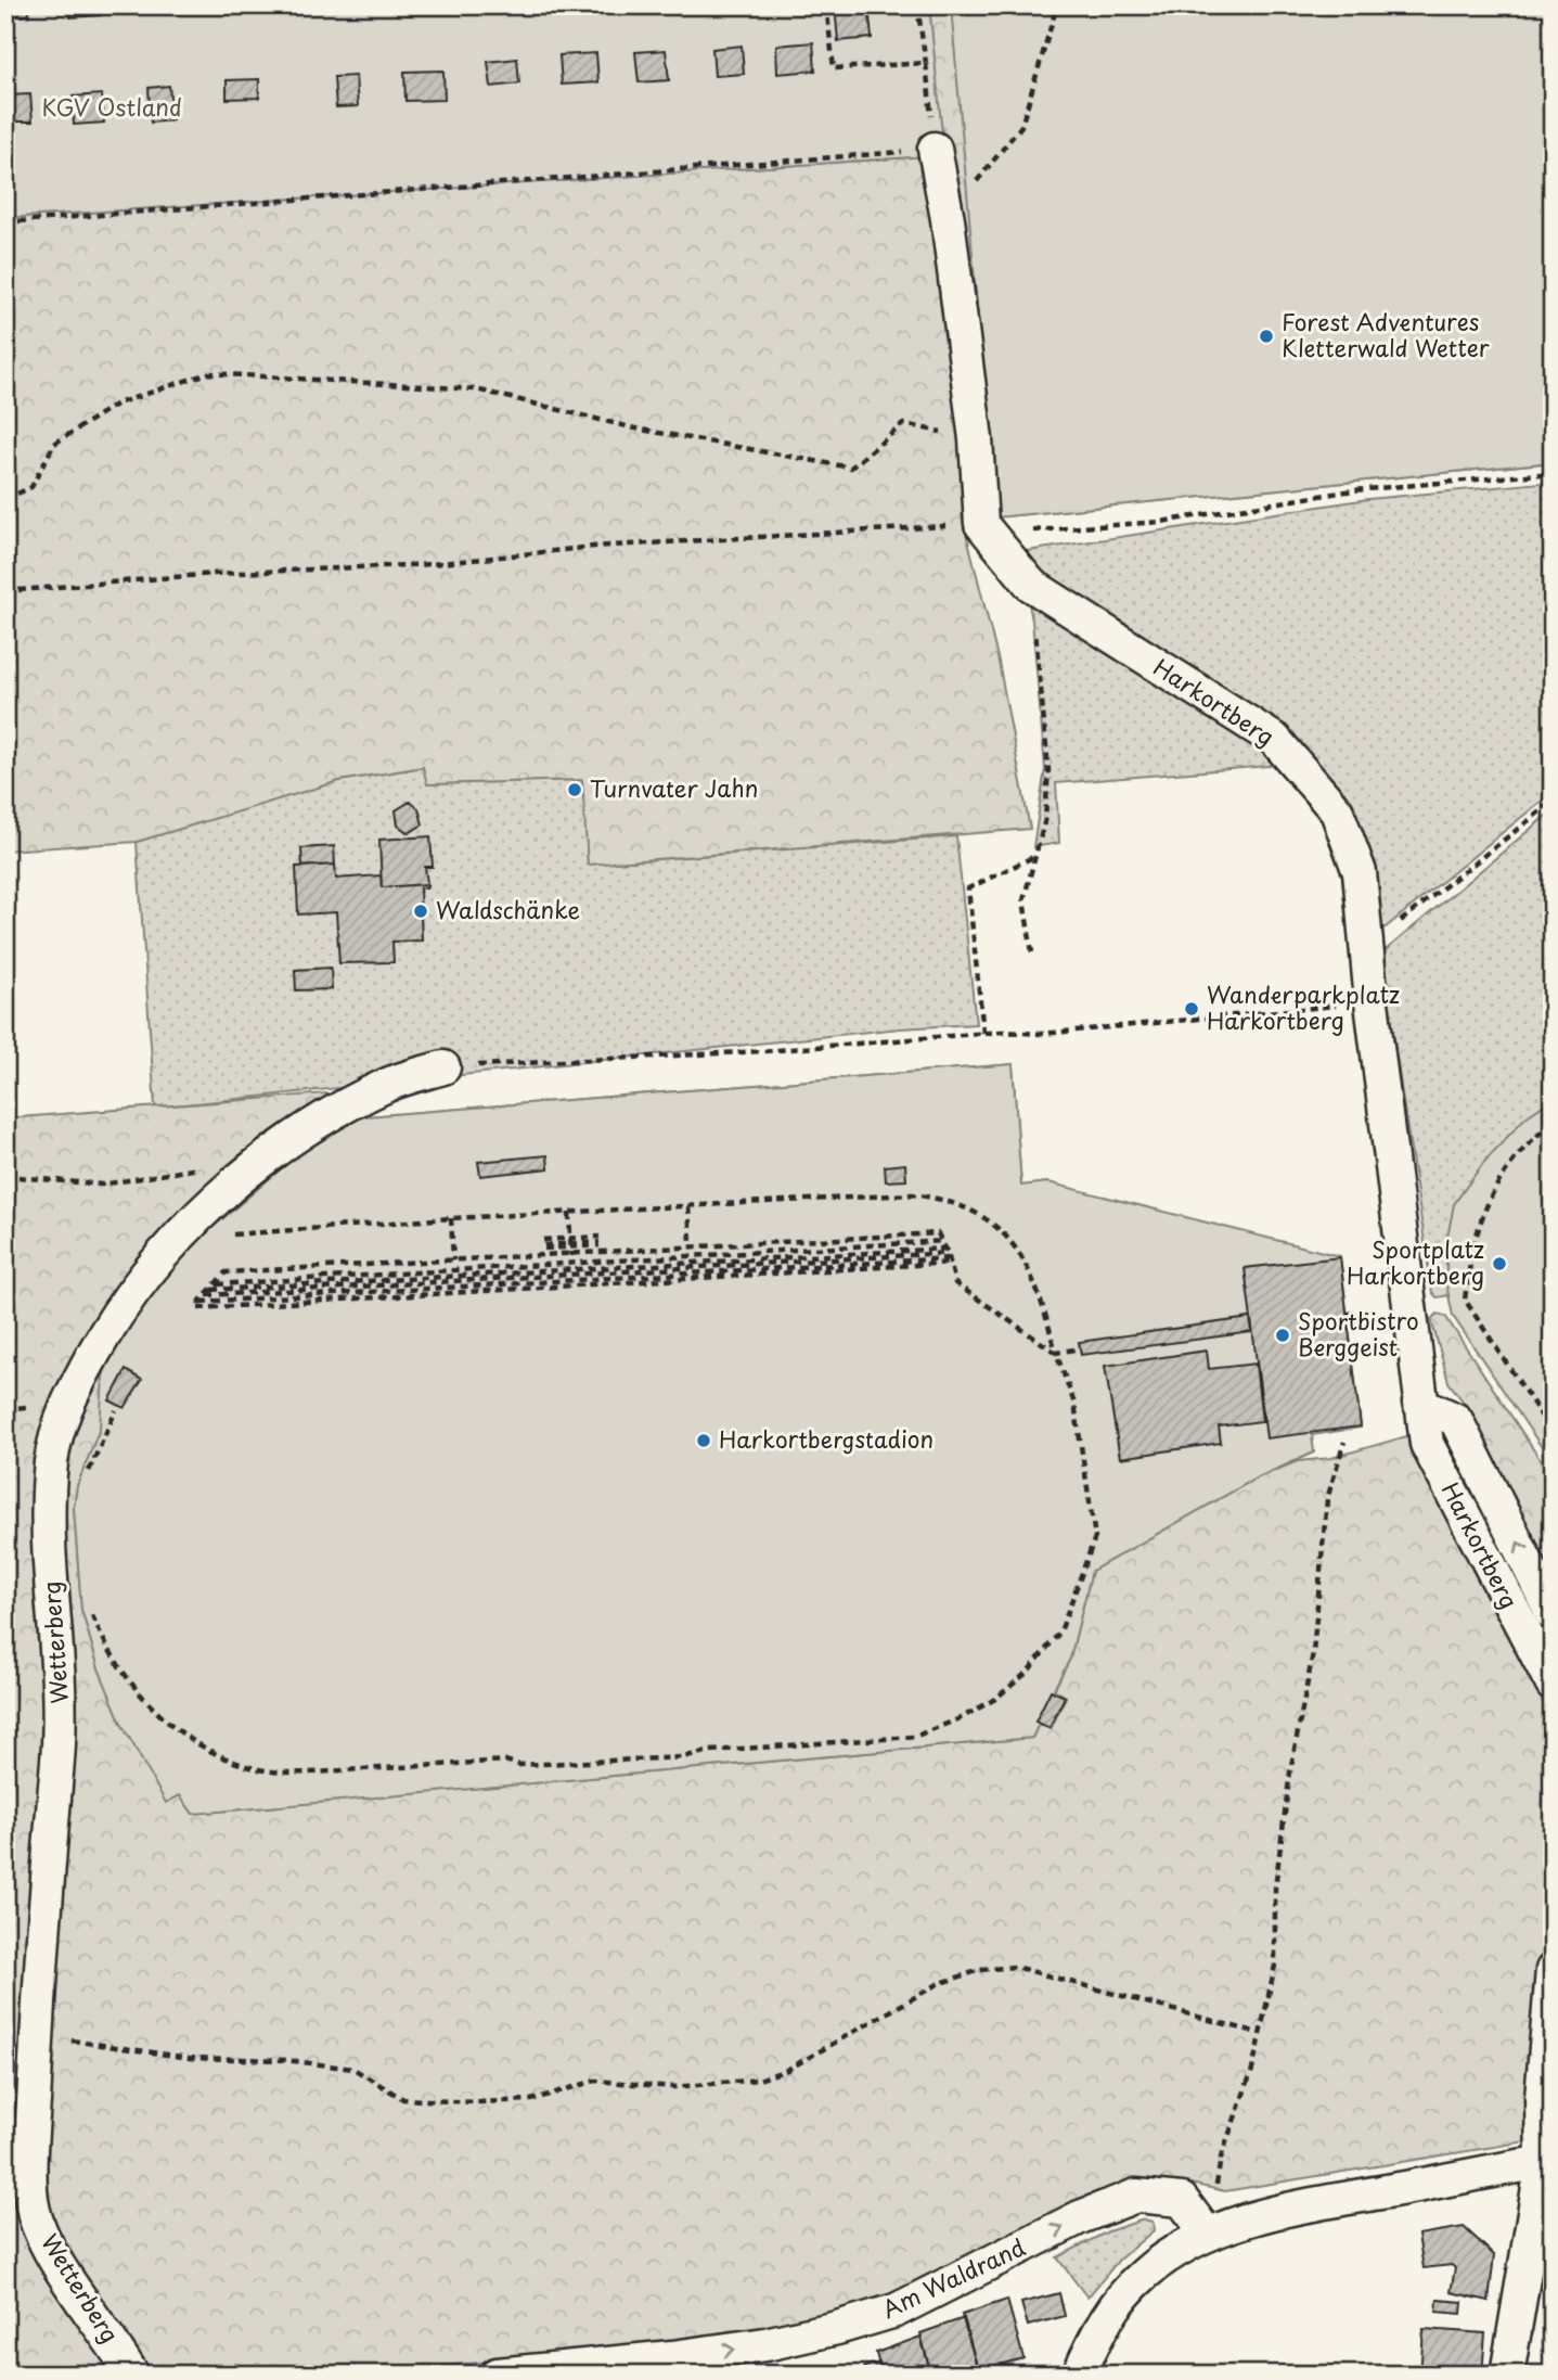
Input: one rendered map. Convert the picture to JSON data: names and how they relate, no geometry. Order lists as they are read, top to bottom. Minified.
{"streets":{"street":["Harkortberg","Wetterberg","Am Waldrand"]},"one_way":["Am Waldrand"],"parks":["KGV Ostland"],"places":["Forest Adventures Kletterwald Wetter","Turnvater Jahn","Waldschänke","Wanderparkplatz Harkortberg","Sportplatz Harkortberg","Sportbistro Berggeist","Harkortbergstadion"]}
